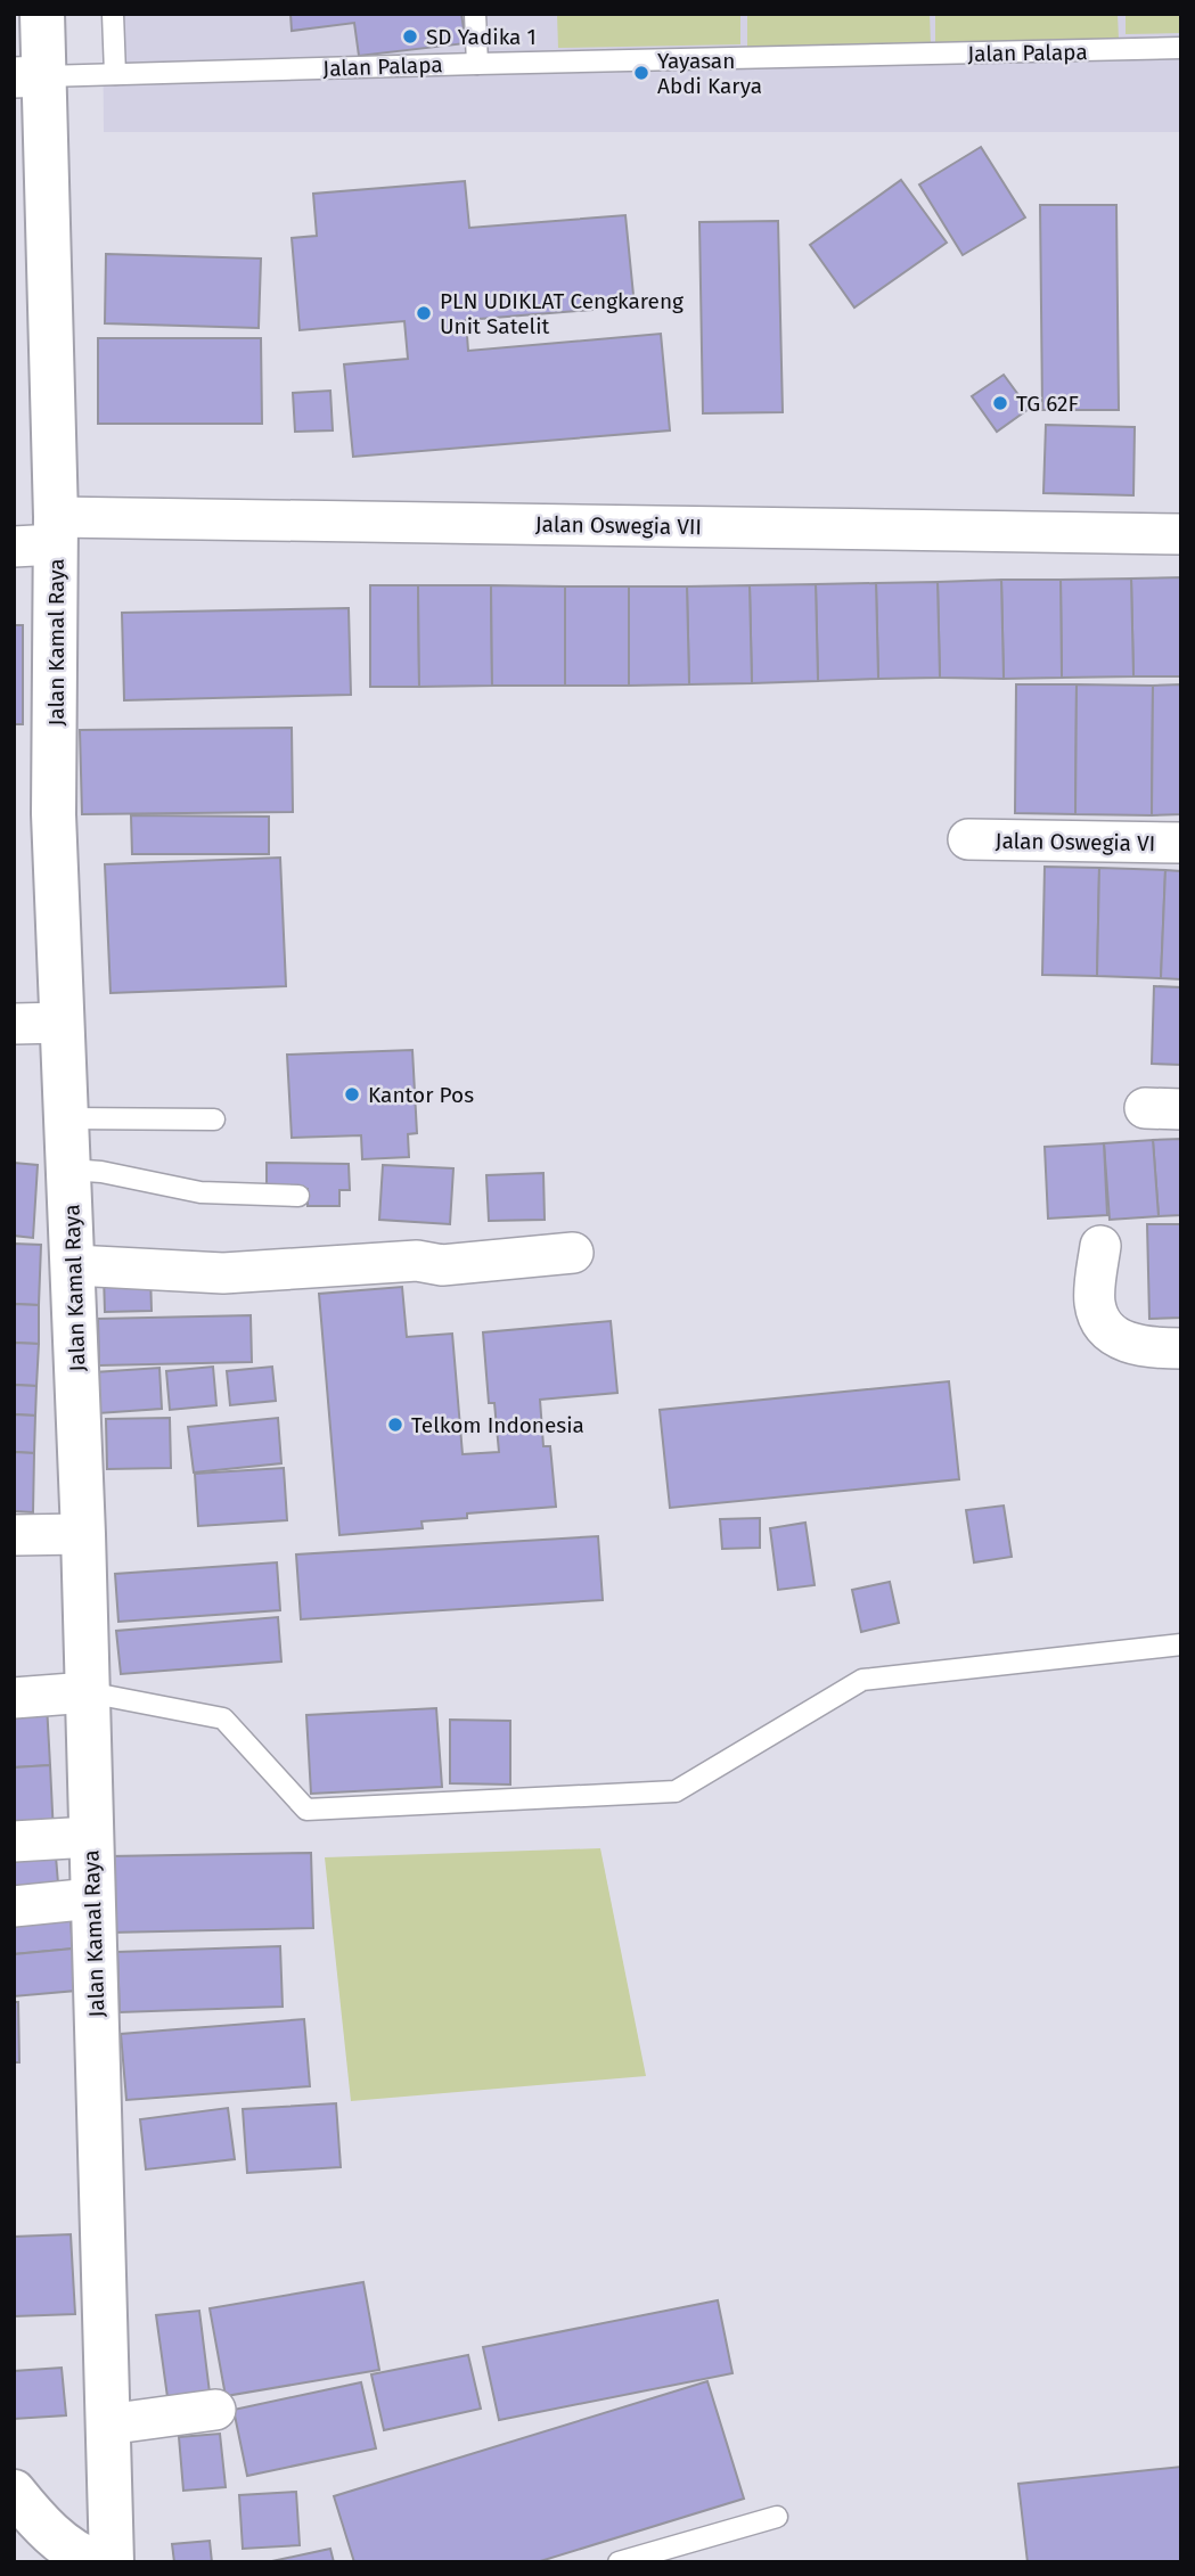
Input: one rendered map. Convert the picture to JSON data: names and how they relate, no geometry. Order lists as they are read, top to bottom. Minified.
{"streets":{"main road":["Jalan Kamal Raya"],"street":["Jalan Oswegia VII","Jalan Oswegia VI"],"lane":["Jalan Palapa"]},"crossings":[["Jalan Palapa","Jalan Kamal Raya"],["Jalan Oswegia VII","Jalan Kamal Raya"]],"places":["SD Yadika 1","Yayasan Abdi Karya","PLN UDIKLAT Cengkareng Unit Satelit","TG 62F","Kantor Pos","Telkom Indonesia"]}
